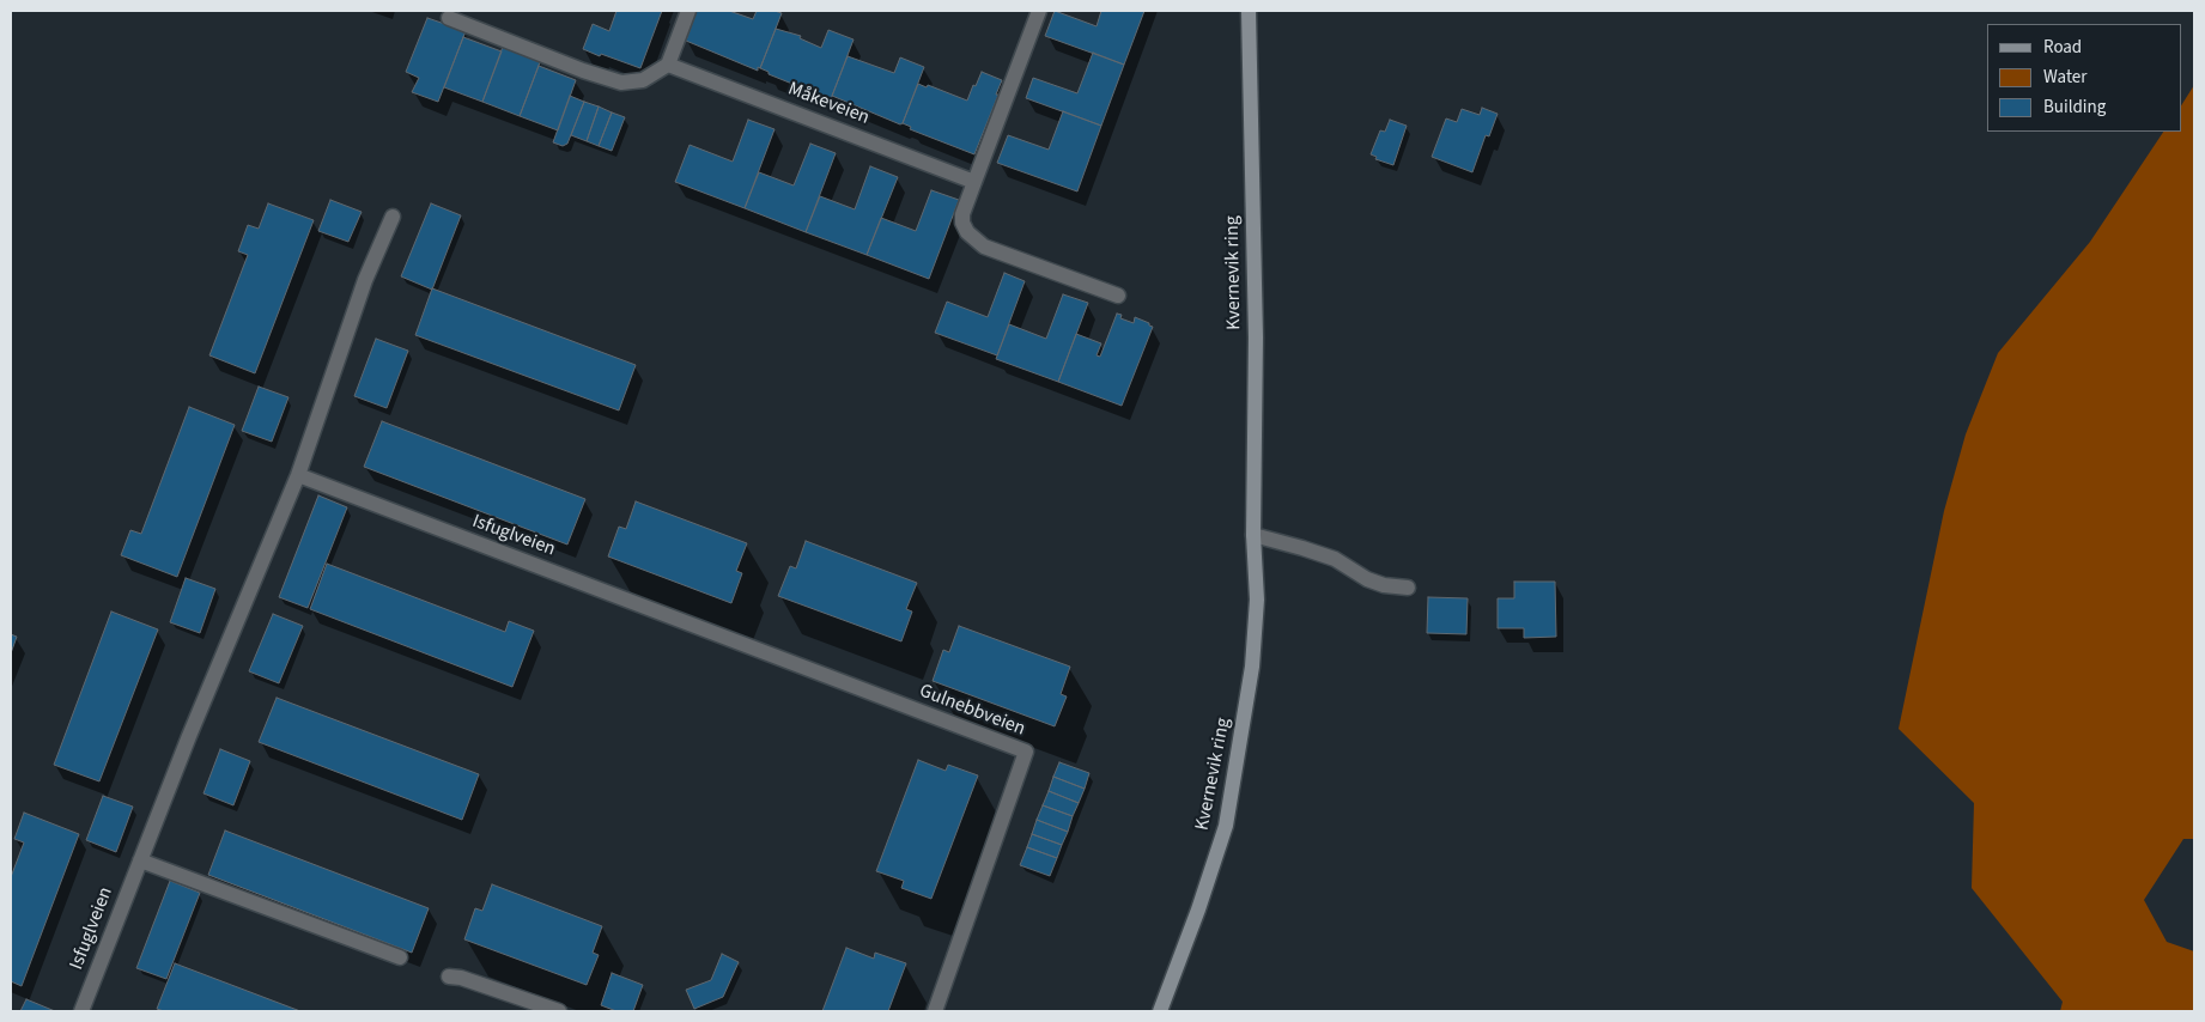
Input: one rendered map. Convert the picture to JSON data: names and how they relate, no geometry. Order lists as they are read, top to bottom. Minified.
{"streets":{"main road":["Kvernevik ring"],"street":["Måkeveien","Isfuglveien","Gulnebbveien"]},"crossings":[["Isfuglveien","Gulnebbveien"]],"legend":["Road","Water","Building"]}
